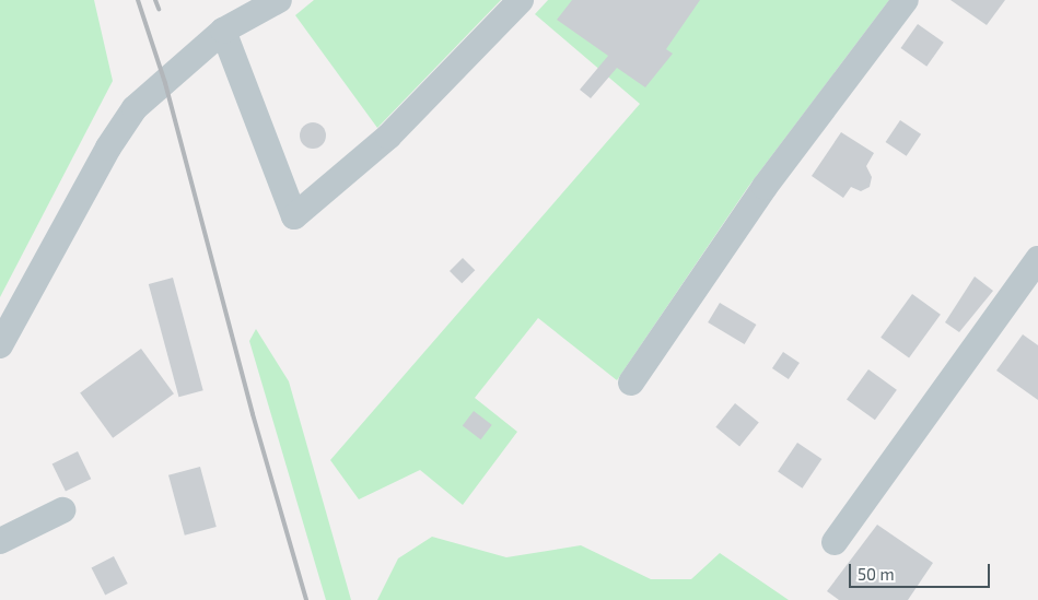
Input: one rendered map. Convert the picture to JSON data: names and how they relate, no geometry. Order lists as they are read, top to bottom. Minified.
{"scale_bar":"50 m"}
